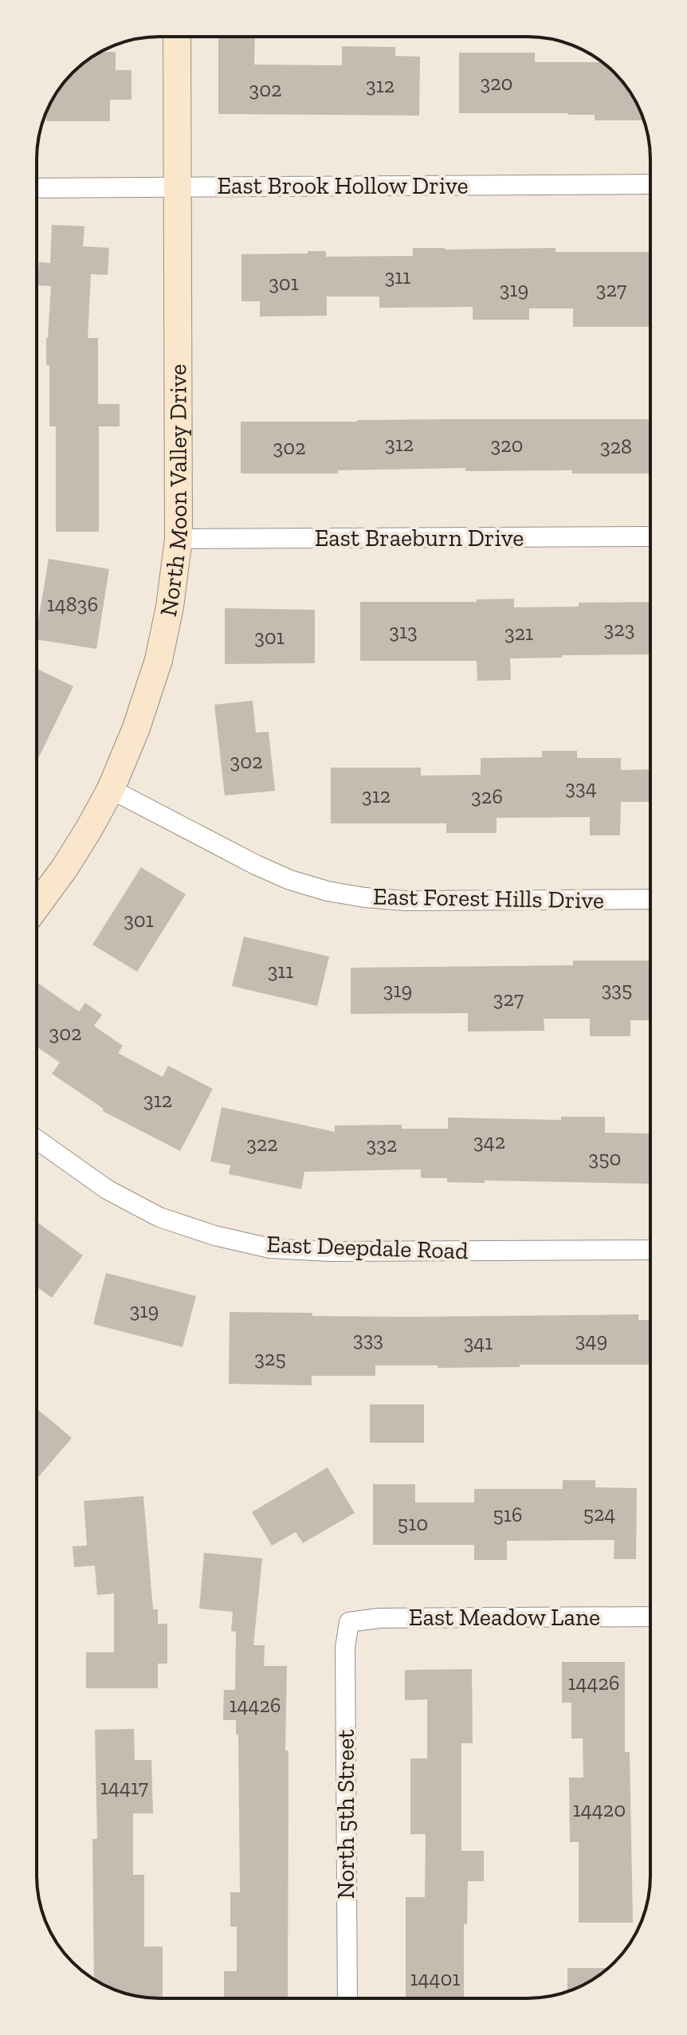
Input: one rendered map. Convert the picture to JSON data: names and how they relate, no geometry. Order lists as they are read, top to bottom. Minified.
{"streets":{"street":["East Brook Hollow Drive","North Moon Valley Drive","East Braeburn Drive","East Forest Hills Drive","East Deepdale Road","East Meadow Lane","North 5th Street"]},"crossings":[["East Brook Hollow Drive","North Moon Valley Drive"],["North Moon Valley Drive","East Braeburn Drive"],["North Moon Valley Drive","East Forest Hills Drive"],["East Meadow Lane","North 5th Street"]],"house_numbers":["320","312","302","311","301","319","327","312","320","328","302","14836","323","313","321","301","302","334","312","326","301","311","335","319","327","302","312","342","322","332","350","319","333","349","341","325","524","516","510","14426","14426","14417","14420","14401"]}
